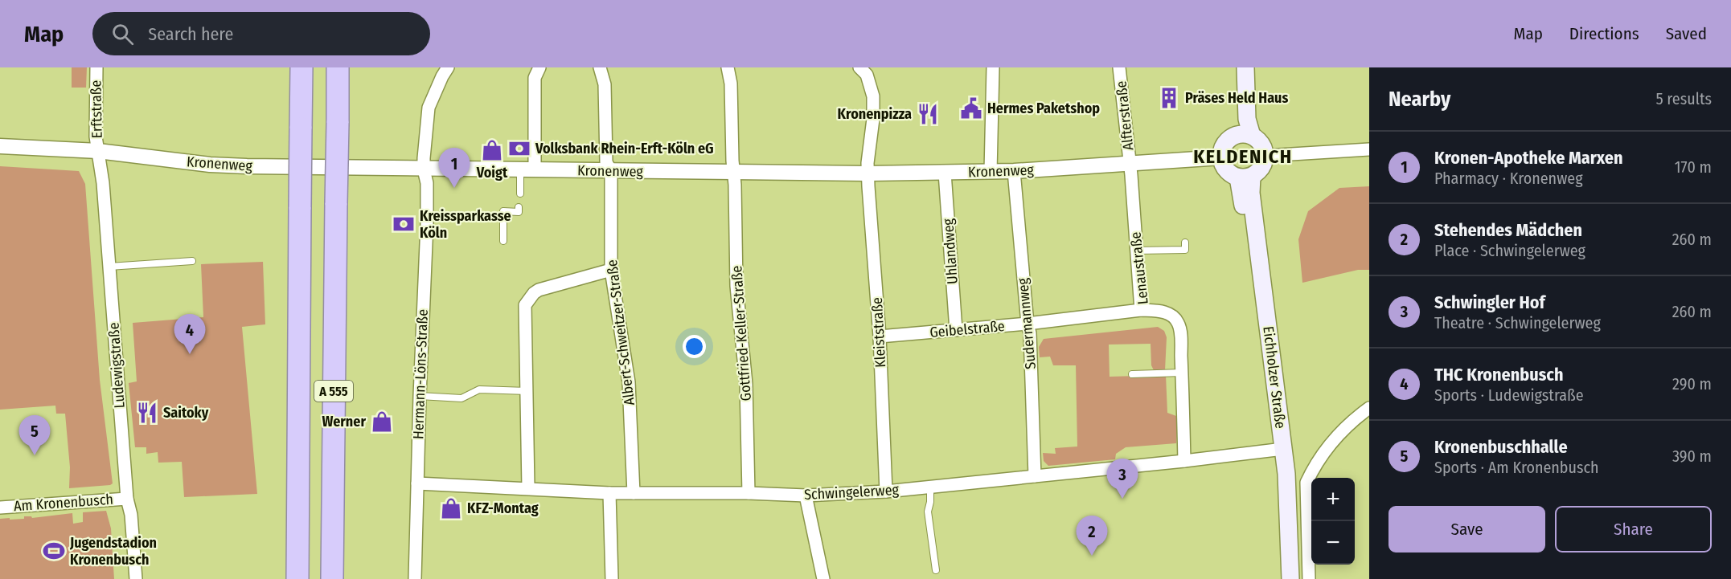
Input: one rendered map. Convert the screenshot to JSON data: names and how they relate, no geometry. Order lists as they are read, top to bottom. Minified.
{"streets":{"highway":["A 555"],"main road":["Eichholzer Straße"],"street":["Erftstraße","Alfterstraße","Kronenweg","Uhlandweg","Lenaustraße","Sudermannweg","Geibelstraße","Albert-Schweitzer-Straße","Kleiststraße","Gottfried-Keller-Straße","Ludewigstraße","Hermann-Löns-Straße","Schwingelerweg","Am Kronenbusch"]},"crossings":[["Erftstraße","Kronenweg"],["Erftstraße","Ludewigstraße"],["Alfterstraße","Kronenweg"],["Alfterstraße","Lenaustraße"],["Kronenweg","Uhlandweg"],["Kronenweg","Lenaustraße"],["Kronenweg","Sudermannweg"],["Kronenweg","Albert-Schweitzer-Straße"],["Kronenweg","Kleiststraße"],["Kronenweg","Gottfried-Keller-Straße"],["Kronenweg","Ludewigstraße"],["Kronenweg","Hermann-Löns-Straße"],["Kronenweg","Eichholzer Straße"],["Uhlandweg","Geibelstraße"],["Lenaustraße","Geibelstraße"],["Lenaustraße","Schwingelerweg"],["Sudermannweg","Geibelstraße"],["Sudermannweg","Schwingelerweg"],["Geibelstraße","Kleiststraße"],["Albert-Schweitzer-Straße","Schwingelerweg"],["Kleiststraße","Schwingelerweg"],["Gottfried-Keller-Straße","Schwingelerweg"],["Ludewigstraße","Am Kronenbusch"],["Hermann-Löns-Straße","Schwingelerweg"],["Eichholzer Straße","Schwingelerweg"]],"districts":["KELDENICH"],"places":{"building":["Präses Held Haus"],"public building":["Hermes Paketshop"],"restaurant":["Kronenpizza","Saitoky"],"bank":["Volksbank Rhein-Erft-Köln eG","Kreissparkasse Köln"],"shop":["Voigt","Werner","KFZ-Montag"],"sports":["Jugendstadion Kronenbusch"]},"page":{"header":"Map","search":"Search here","nav":["Map","Directions","Saved"],"heading":["Nearby","5 results"],"list":[{"mark":"1","name":"Kronen-Apotheke Marxen","note":"Pharmacy · Kronenweg","value":"170 m"},{"mark":"2","name":"Stehendes Mädchen","note":"Place · Schwingelerweg","value":"260 m"},{"mark":"3","name":"Schwingler Hof","note":"Theatre · Schwingelerweg","value":"260 m"},{"mark":"4","name":"THC Kronenbusch","note":"Sports · Ludewigstraße","value":"290 m"},{"mark":"5","name":"Kronenbuschhalle","note":"Sports · Am Kronenbusch","value":"390 m"}],"pins":["1","4","5","3","2"],"map_buttons":["+","−"],"buttons":["Save","Share"]}}
